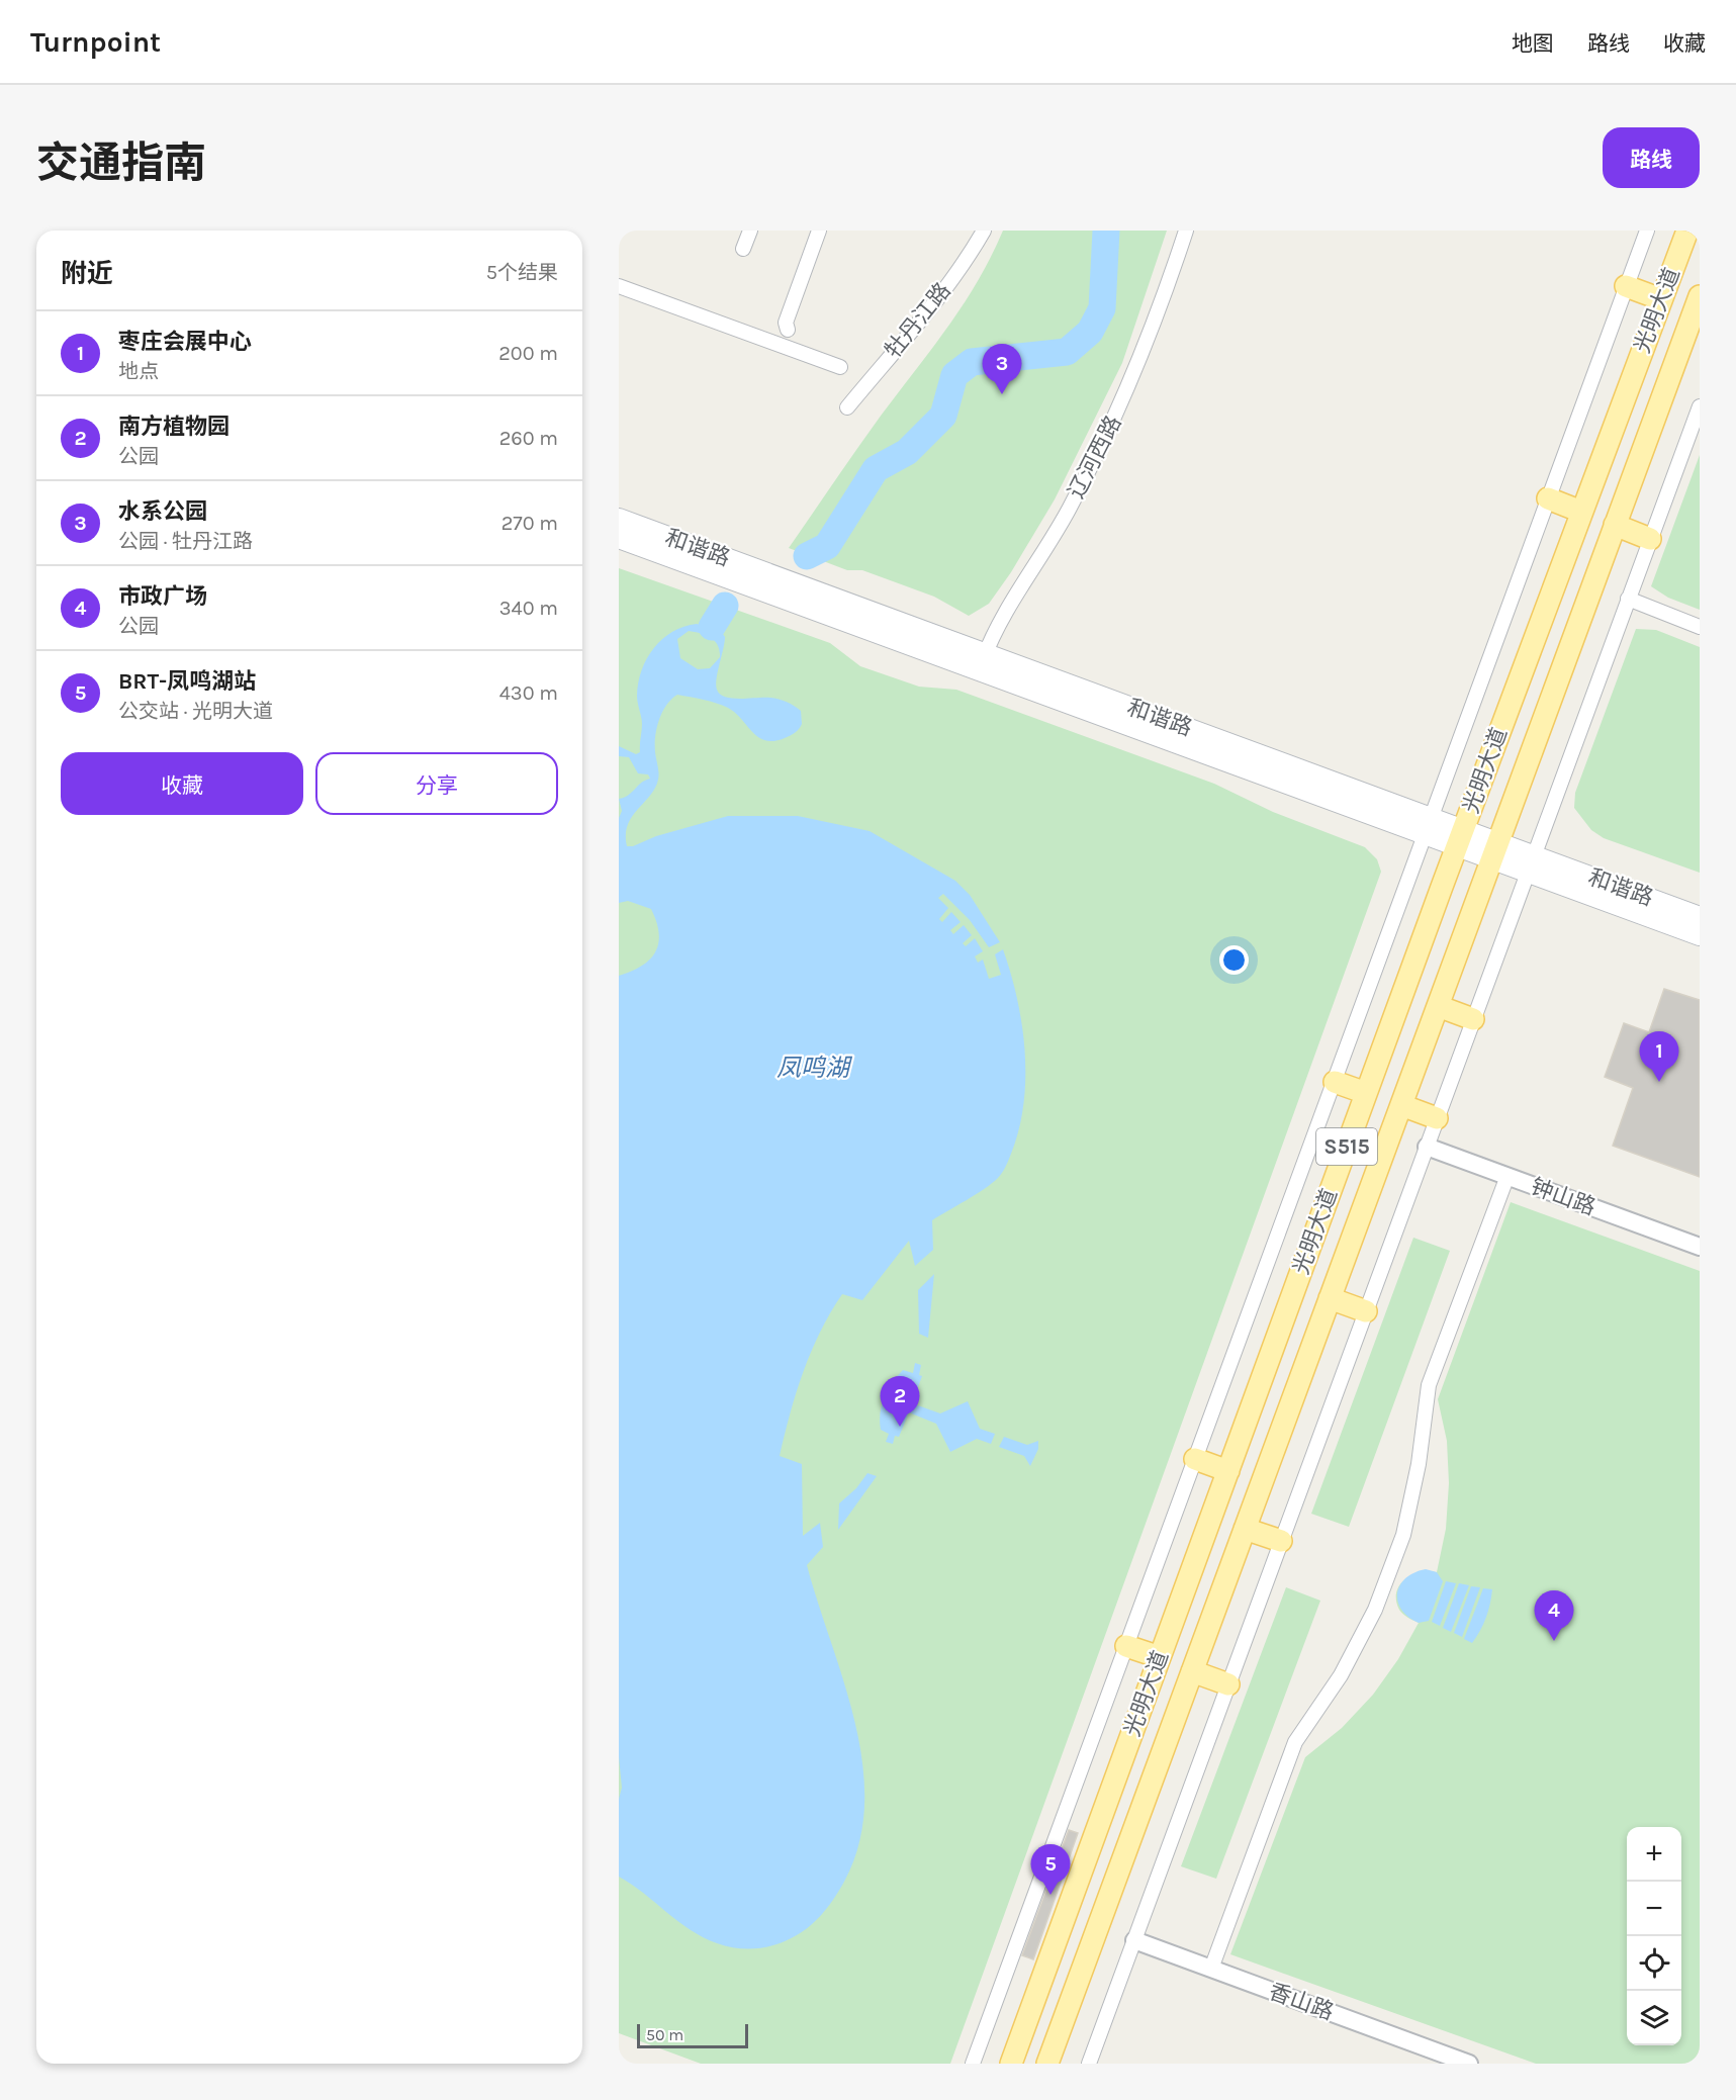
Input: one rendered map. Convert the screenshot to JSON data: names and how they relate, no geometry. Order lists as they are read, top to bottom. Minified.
{"streets":{"main road":["光明大道","和谐路","S515"],"street":["牡丹江路","辽河西路","钟山路","香山路"]},"crossings":[["光明大道","和谐路"],["辽河西路","和谐路"]],"water":["凤鸣湖"],"scale_bar":"50 m","page":{"header":"Turnpoint","nav":["地图","路线","收藏"],"title":"交通指南","buttons":["路线",["收藏","分享"]],"heading":["附近","5个结果"],"list":[{"mark":"1","name":"枣庄会展中心","note":"地点","value":"200 m"},{"mark":"2","name":"南方植物园","note":"公园","value":"260 m"},{"mark":"3","name":"水系公园","note":"公园 · 牡丹江路","value":"270 m"},{"mark":"4","name":"市政广场","note":"公园","value":"340 m"},{"mark":"5","name":"BRT-凤鸣湖站","note":"公交站 · 光明大道","value":"430 m"}],"pins":["3","1","2","4","5"],"map_buttons":["+","−"],"scale":"50 m"}}
